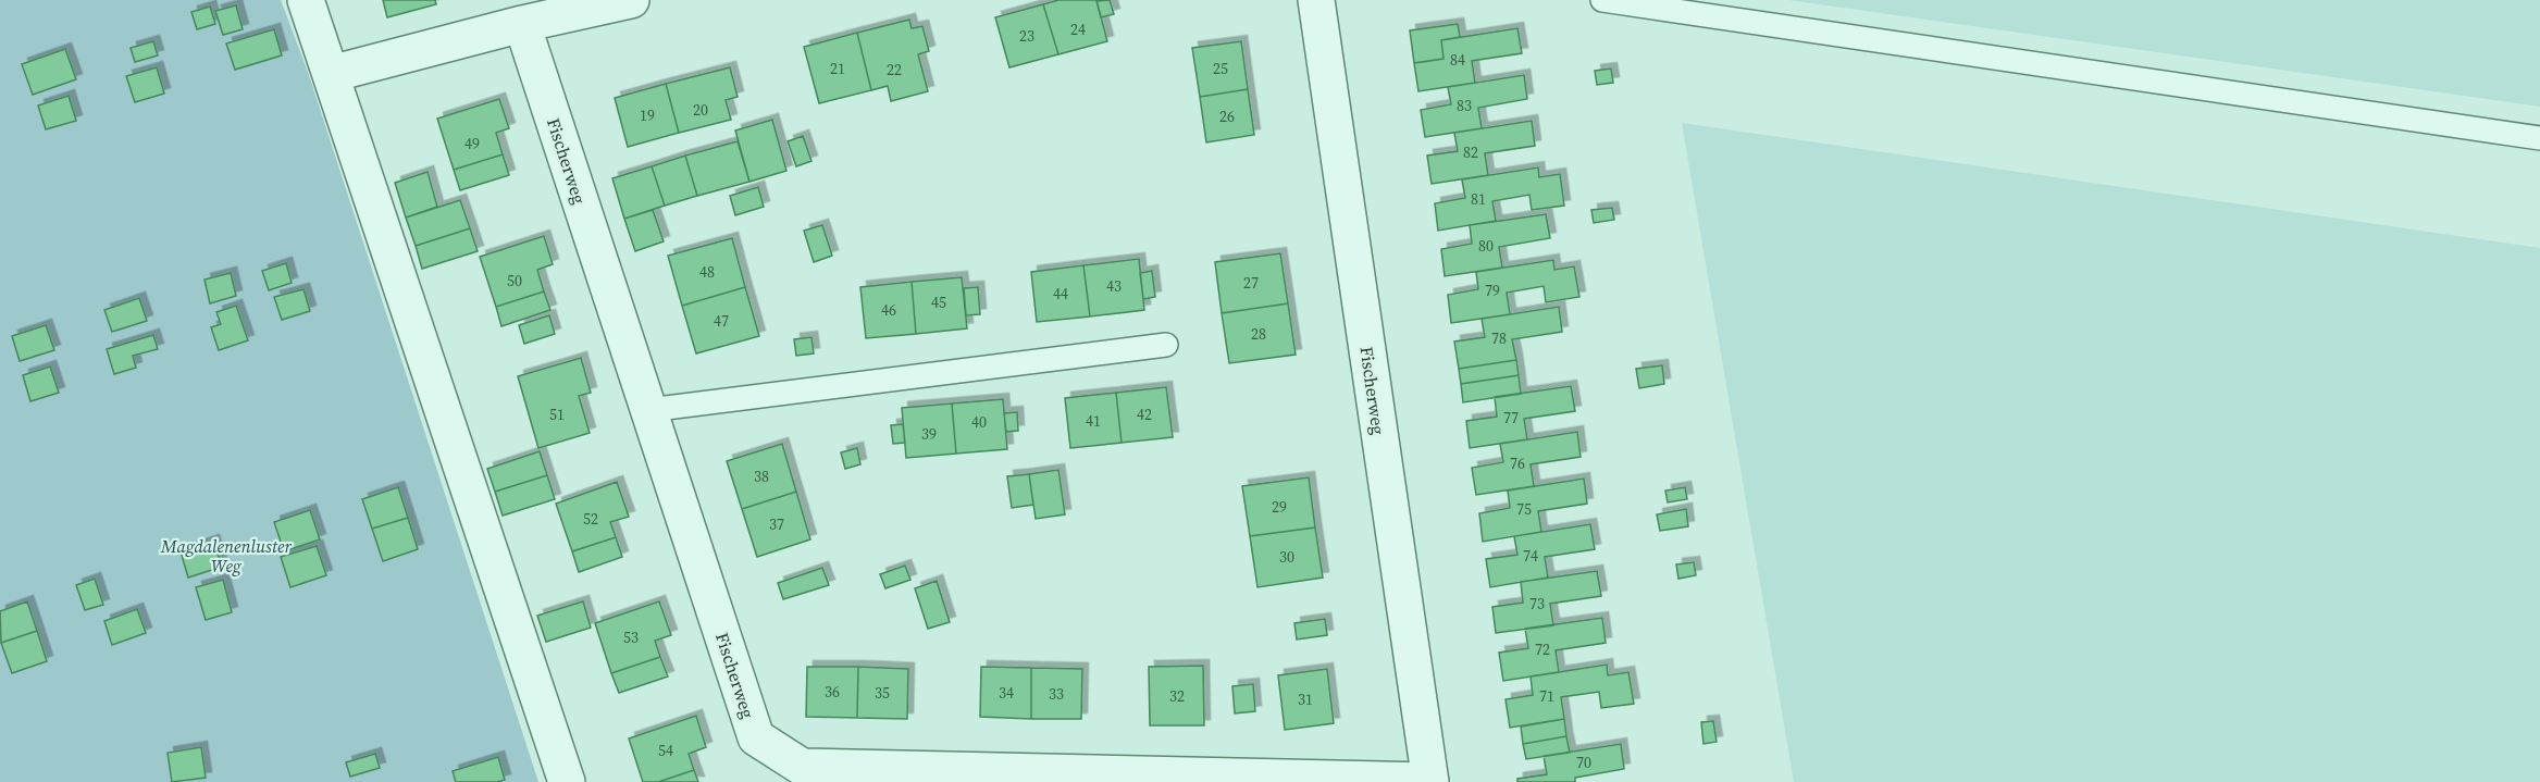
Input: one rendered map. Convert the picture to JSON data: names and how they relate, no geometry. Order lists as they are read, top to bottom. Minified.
{"streets":{"street":["Fischerweg"]},"parks":["Magdalenenluster Weg"],"house_numbers":["24","23","84","21","25","22","83","20","19","26","49","82","81","80","48","50","27","43","79","44","45","46","47","28","78","51","42","77","41","40","39","76","38","29","75","52","37","74","30","73","53","72","36","35","34","33","32","71","31","54","70"]}
